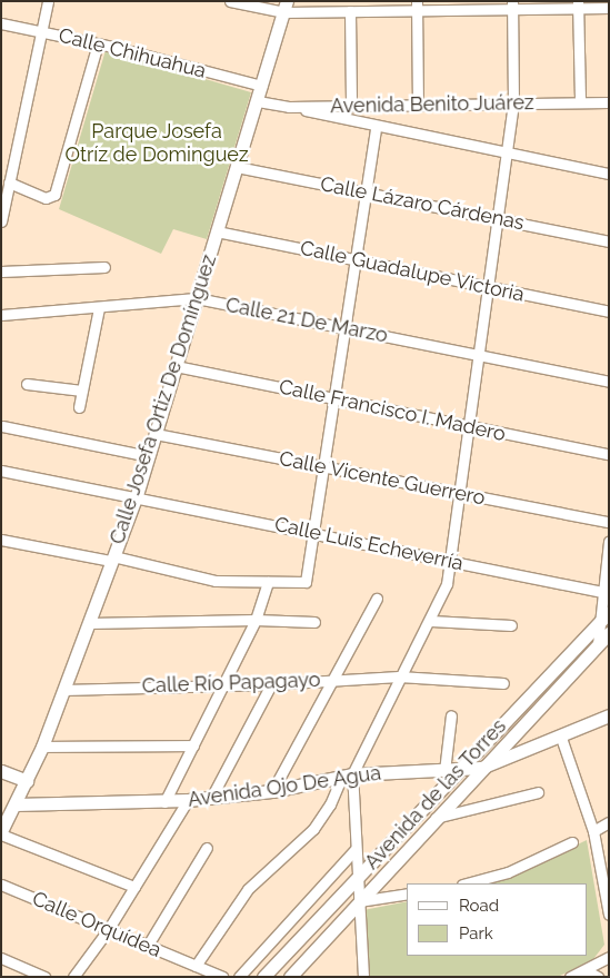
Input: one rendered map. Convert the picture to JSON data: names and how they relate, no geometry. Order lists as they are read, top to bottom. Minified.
{"streets":{"street":["Calle Chihuahua","Avenida Benito Juárez","Calle Lázaro Cárdenas","Calle Guadalupe Victoria","Calle 21 De Marzo","Calle Josefa Ortiz De Domínguez","Calle Francisco I. Madero","Calle Vicente Guerrero","Calle Luis Echeverría","Calle Río Papagayo","Avenida Ojo De Agua","Avenida de las Torres","Calle Orquídea"]},"crossings":[["Calle Chihuahua","Calle Josefa Ortiz De Domínguez"],["Avenida Benito Juárez","Calle Josefa Ortiz De Domínguez"],["Calle Lázaro Cárdenas","Calle Josefa Ortiz De Domínguez"],["Calle Guadalupe Victoria","Calle Josefa Ortiz De Domínguez"],["Calle 21 De Marzo","Calle Josefa Ortiz De Domínguez"],["Calle Josefa Ortiz De Domínguez","Calle Francisco I. Madero"],["Calle Josefa Ortiz De Domínguez","Calle Vicente Guerrero"],["Calle Josefa Ortiz De Domínguez","Calle Luis Echeverría"],["Calle Josefa Ortiz De Domínguez","Calle Río Papagayo"],["Calle Josefa Ortiz De Domínguez","Avenida Ojo De Agua"],["Avenida Ojo De Agua","Avenida de las Torres"]],"parks":["Parque Josefa Otríz de Dominguez"],"legend":["Road","Park"]}
